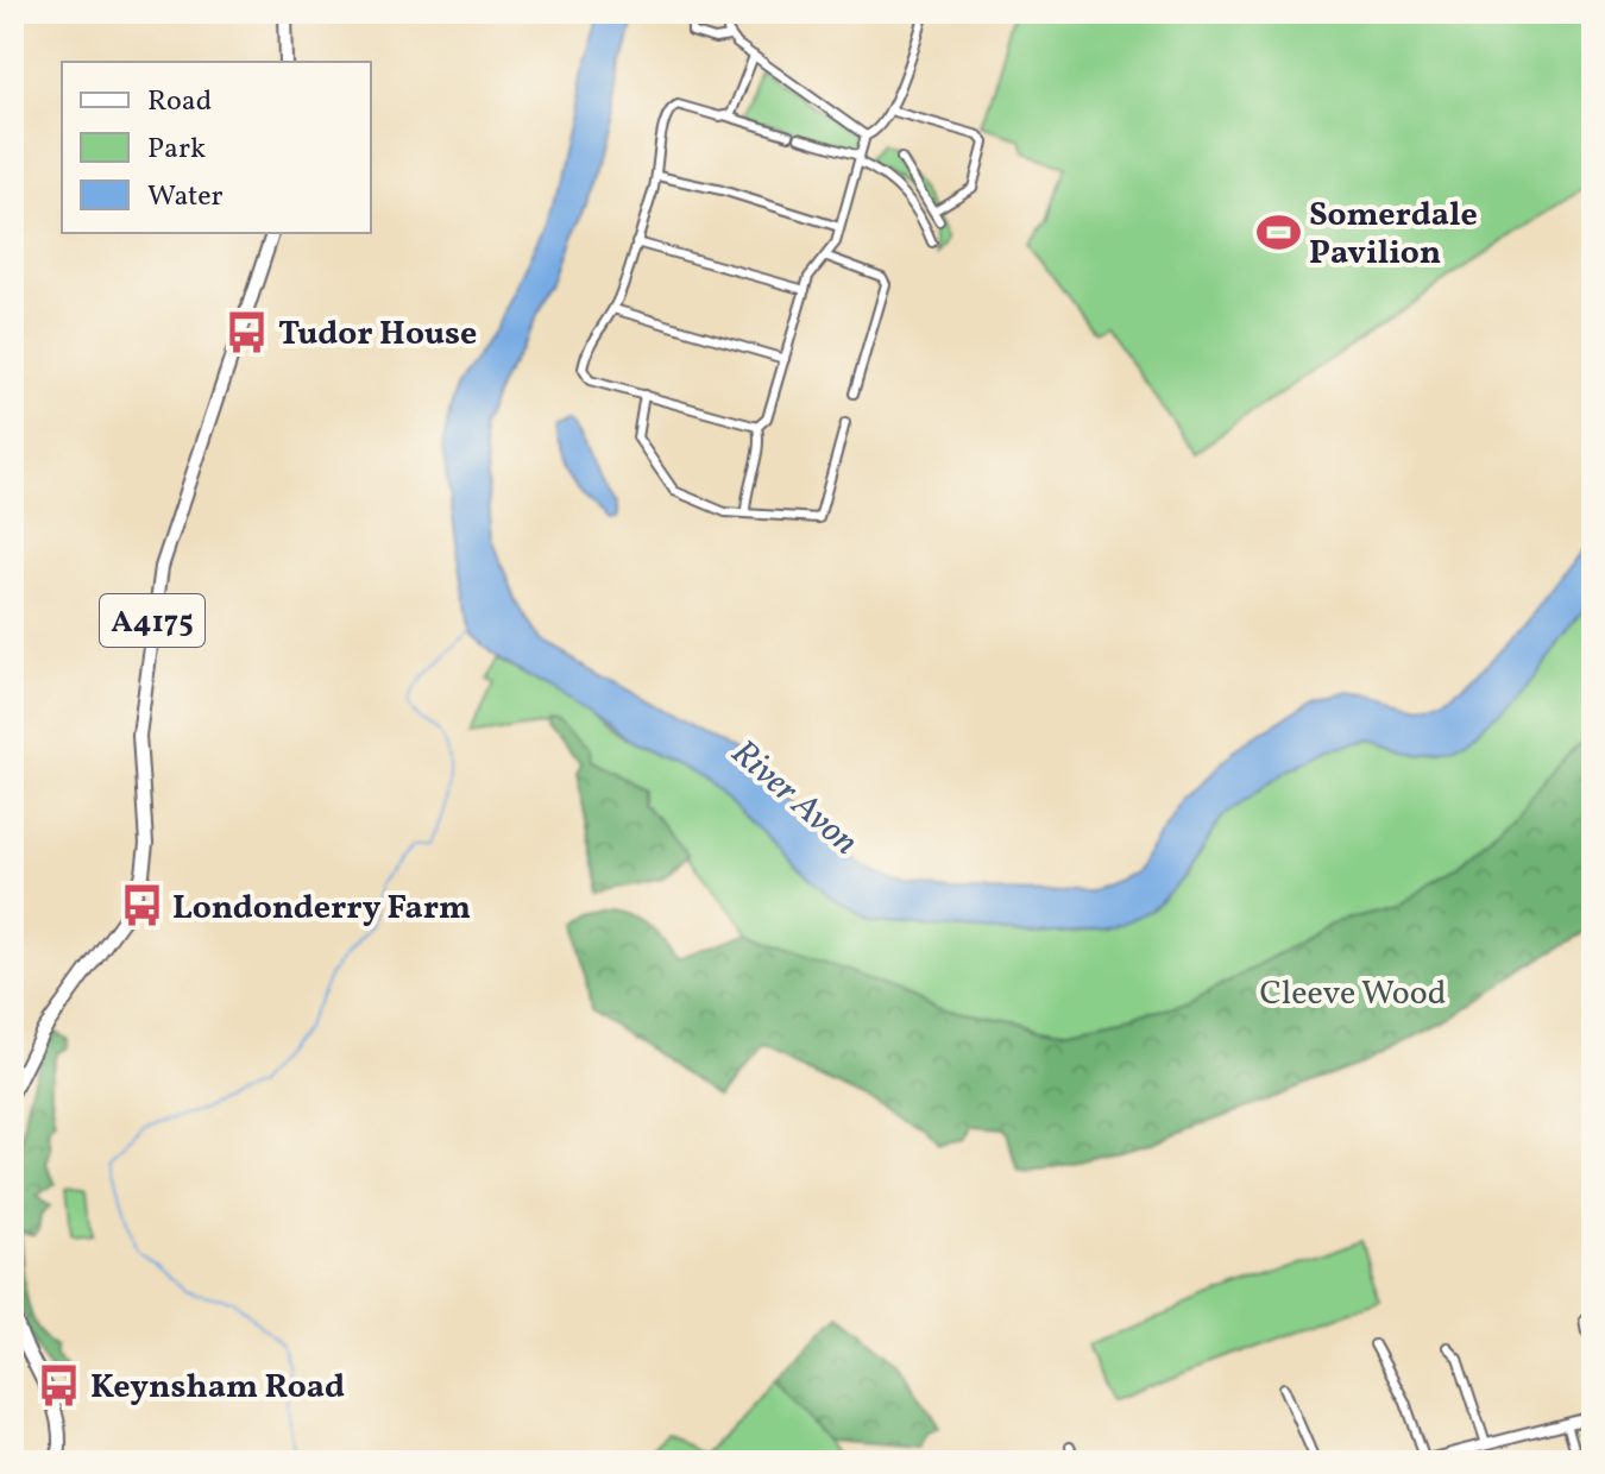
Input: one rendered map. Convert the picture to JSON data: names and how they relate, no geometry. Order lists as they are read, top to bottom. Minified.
{"streets":{"main road":["A4175"]},"water":["River Avon"],"parks":["Cleeve Wood"],"places":{"sports":["Somerdale Pavilion"],"bus stop":["Tudor House","Londonderry Farm","Keynsham Road"]},"legend":["Road","Park","Water"]}
